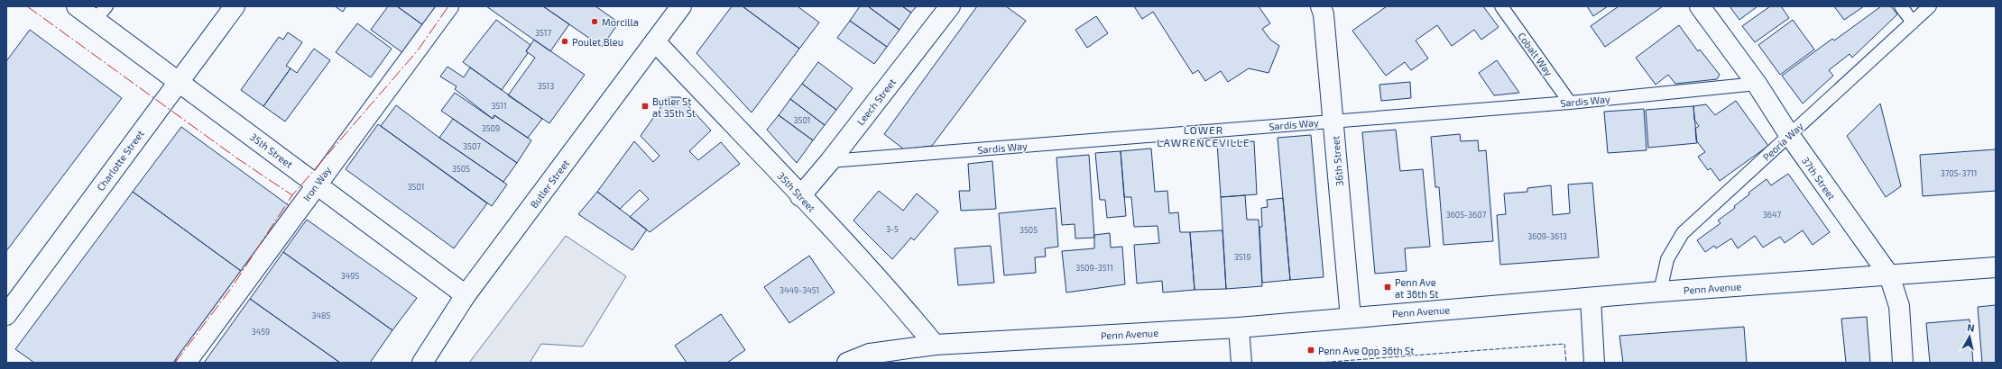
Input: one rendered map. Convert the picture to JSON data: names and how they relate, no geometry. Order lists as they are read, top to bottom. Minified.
{"streets":{"street":["Leech Street","35th Street","Charlotte Street","36th Street","37th Street","Iron Way","Butler Street","Penn Avenue"],"lane":["Cobalt Way","Sardis Way","Peoria Way"]},"crossings":[["Cobalt Way","Sardis Way"],["Sardis Way","Leech Street"],["Sardis Way","36th Street"],["Sardis Way","37th Street"],["Leech Street","35th Street"],["Peoria Way","37th Street"],["Peoria Way","Penn Avenue"],["35th Street","Charlotte Street"],["35th Street","Iron Way"],["35th Street","Butler Street"],["35th Street","Penn Avenue"],["36th Street","Penn Avenue"],["37th Street","Penn Avenue"]],"districts":["LOWER LAWRENCEVILLE"],"places":{"other":["Morcilla","Poulet Bleu"],"transit":["Butler St at 35th St","Penn Ave at 36th St","Penn Ave Opp 36th St"]},"house_numbers":["3517","3513","3511","3501","3509","3507","3505","3705-3711","3501","3605-3607","3647","3-5","3505","3609-3613","3519","3509-3511","3495","3449-3451","3485","3459"],"north":"top"}
